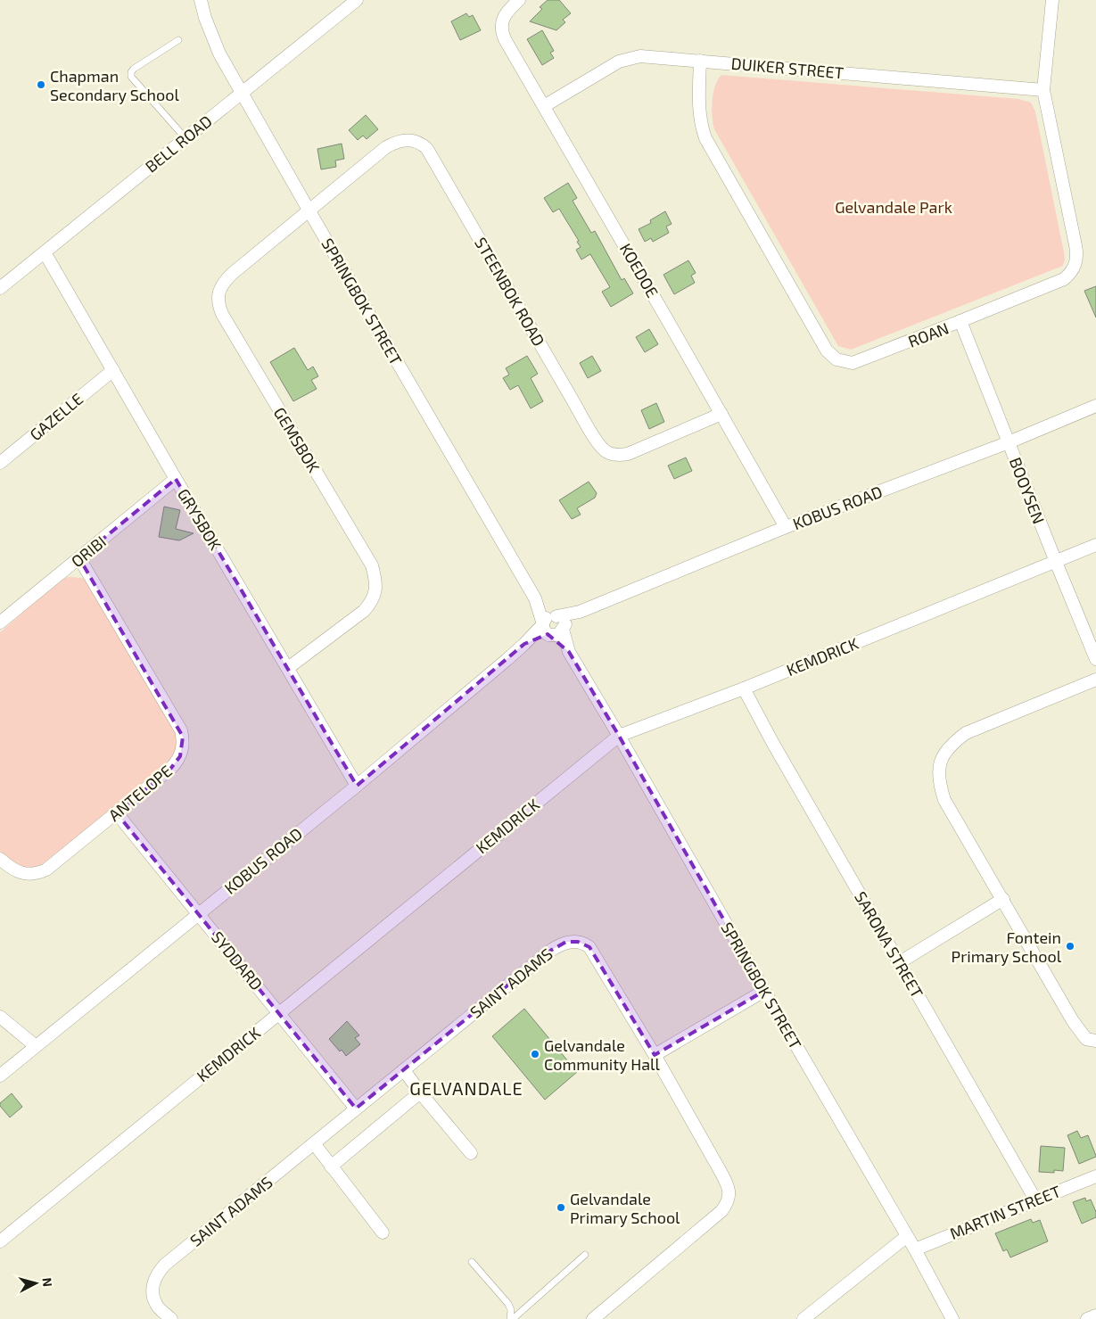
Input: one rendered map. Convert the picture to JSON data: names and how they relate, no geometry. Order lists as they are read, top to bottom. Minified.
{"streets":{"street":["DUIKER STREET","BELL ROAD","KOEDOE","STEENBOK ROAD","SPRINGBOK STREET","ROAN","GAZELLE","GEMSBOK","BOOYSEN","KOBUS ROAD","GRYSBOK","ORIBI","KEMDRICK","ANTELOPE","SARONA STREET","SYDDARD","SAINT ADAMS","MARTIN STREET"]},"crossings":[["DUIKER STREET","KOEDOE"],["DUIKER STREET","ROAN"],["BELL ROAD","SPRINGBOK STREET"],["BELL ROAD","GRYSBOK"],["KOEDOE","STEENBOK ROAD"],["KOEDOE","KOBUS ROAD"],["STEENBOK ROAD","SPRINGBOK STREET"],["STEENBOK ROAD","GEMSBOK"],["SPRINGBOK STREET","GEMSBOK"],["SPRINGBOK STREET","KOBUS ROAD"],["SPRINGBOK STREET","KEMDRICK"],["SPRINGBOK STREET","MARTIN STREET"],["ROAN","BOOYSEN"],["GAZELLE","GRYSBOK"],["GEMSBOK","GRYSBOK"],["BOOYSEN","KOBUS ROAD"],["BOOYSEN","KEMDRICK"],["KOBUS ROAD","GRYSBOK"],["KOBUS ROAD","SYDDARD"],["GRYSBOK","ORIBI"],["ORIBI","ANTELOPE"],["KEMDRICK","SARONA STREET"],["KEMDRICK","SYDDARD"],["ANTELOPE","SYDDARD"],["SARONA STREET","MARTIN STREET"],["SYDDARD","SAINT ADAMS"]],"districts":["GELVANDALE"],"parks":["Gelvandale Park"],"places":["Chapman Secondary School","Fontein Primary School","Gelvandale Community Hall","Gelvandale Primary School"],"north":"right"}
